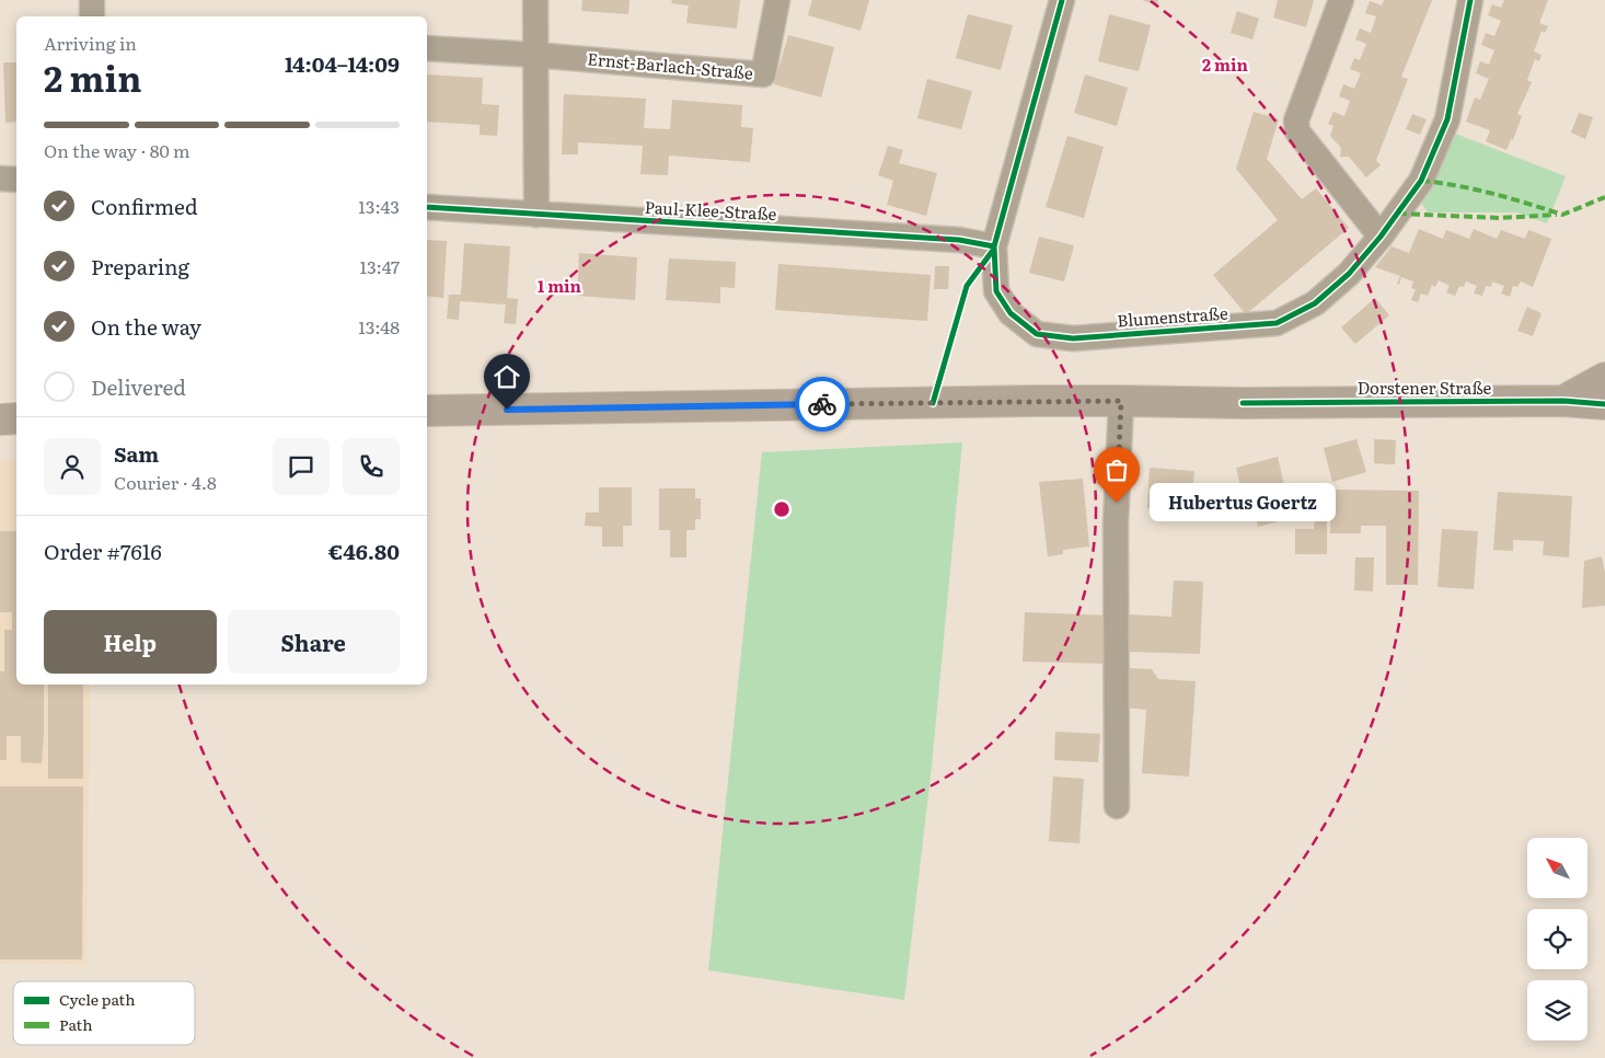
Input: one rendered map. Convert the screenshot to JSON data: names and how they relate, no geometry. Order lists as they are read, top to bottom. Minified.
{"streets":{"main road":["Dorstener Straße"],"street":["Ernst-Barlach-Straße","Paul-Klee-Straße","Blumenstraße"]},"crossings":[["Paul-Klee-Straße","Blumenstraße"]],"places":["Hubertus Goertz"],"legend":["Cycle path","Path"],"north":"top left","page":{"heading":["2 min","Arriving in","14:04–14:09"],"panel":["Sam","Courier · 4.8","Order #7616","€46.80"],"bar":"On the way · 80 m","list":[["Confirmed","13:43"],["Preparing","13:47"],["On the way","13:48"],"Delivered"],"bubble":"Hubertus Goertz","buttons":["Help","Share"]},"rings":["2 min","1 min"]}
